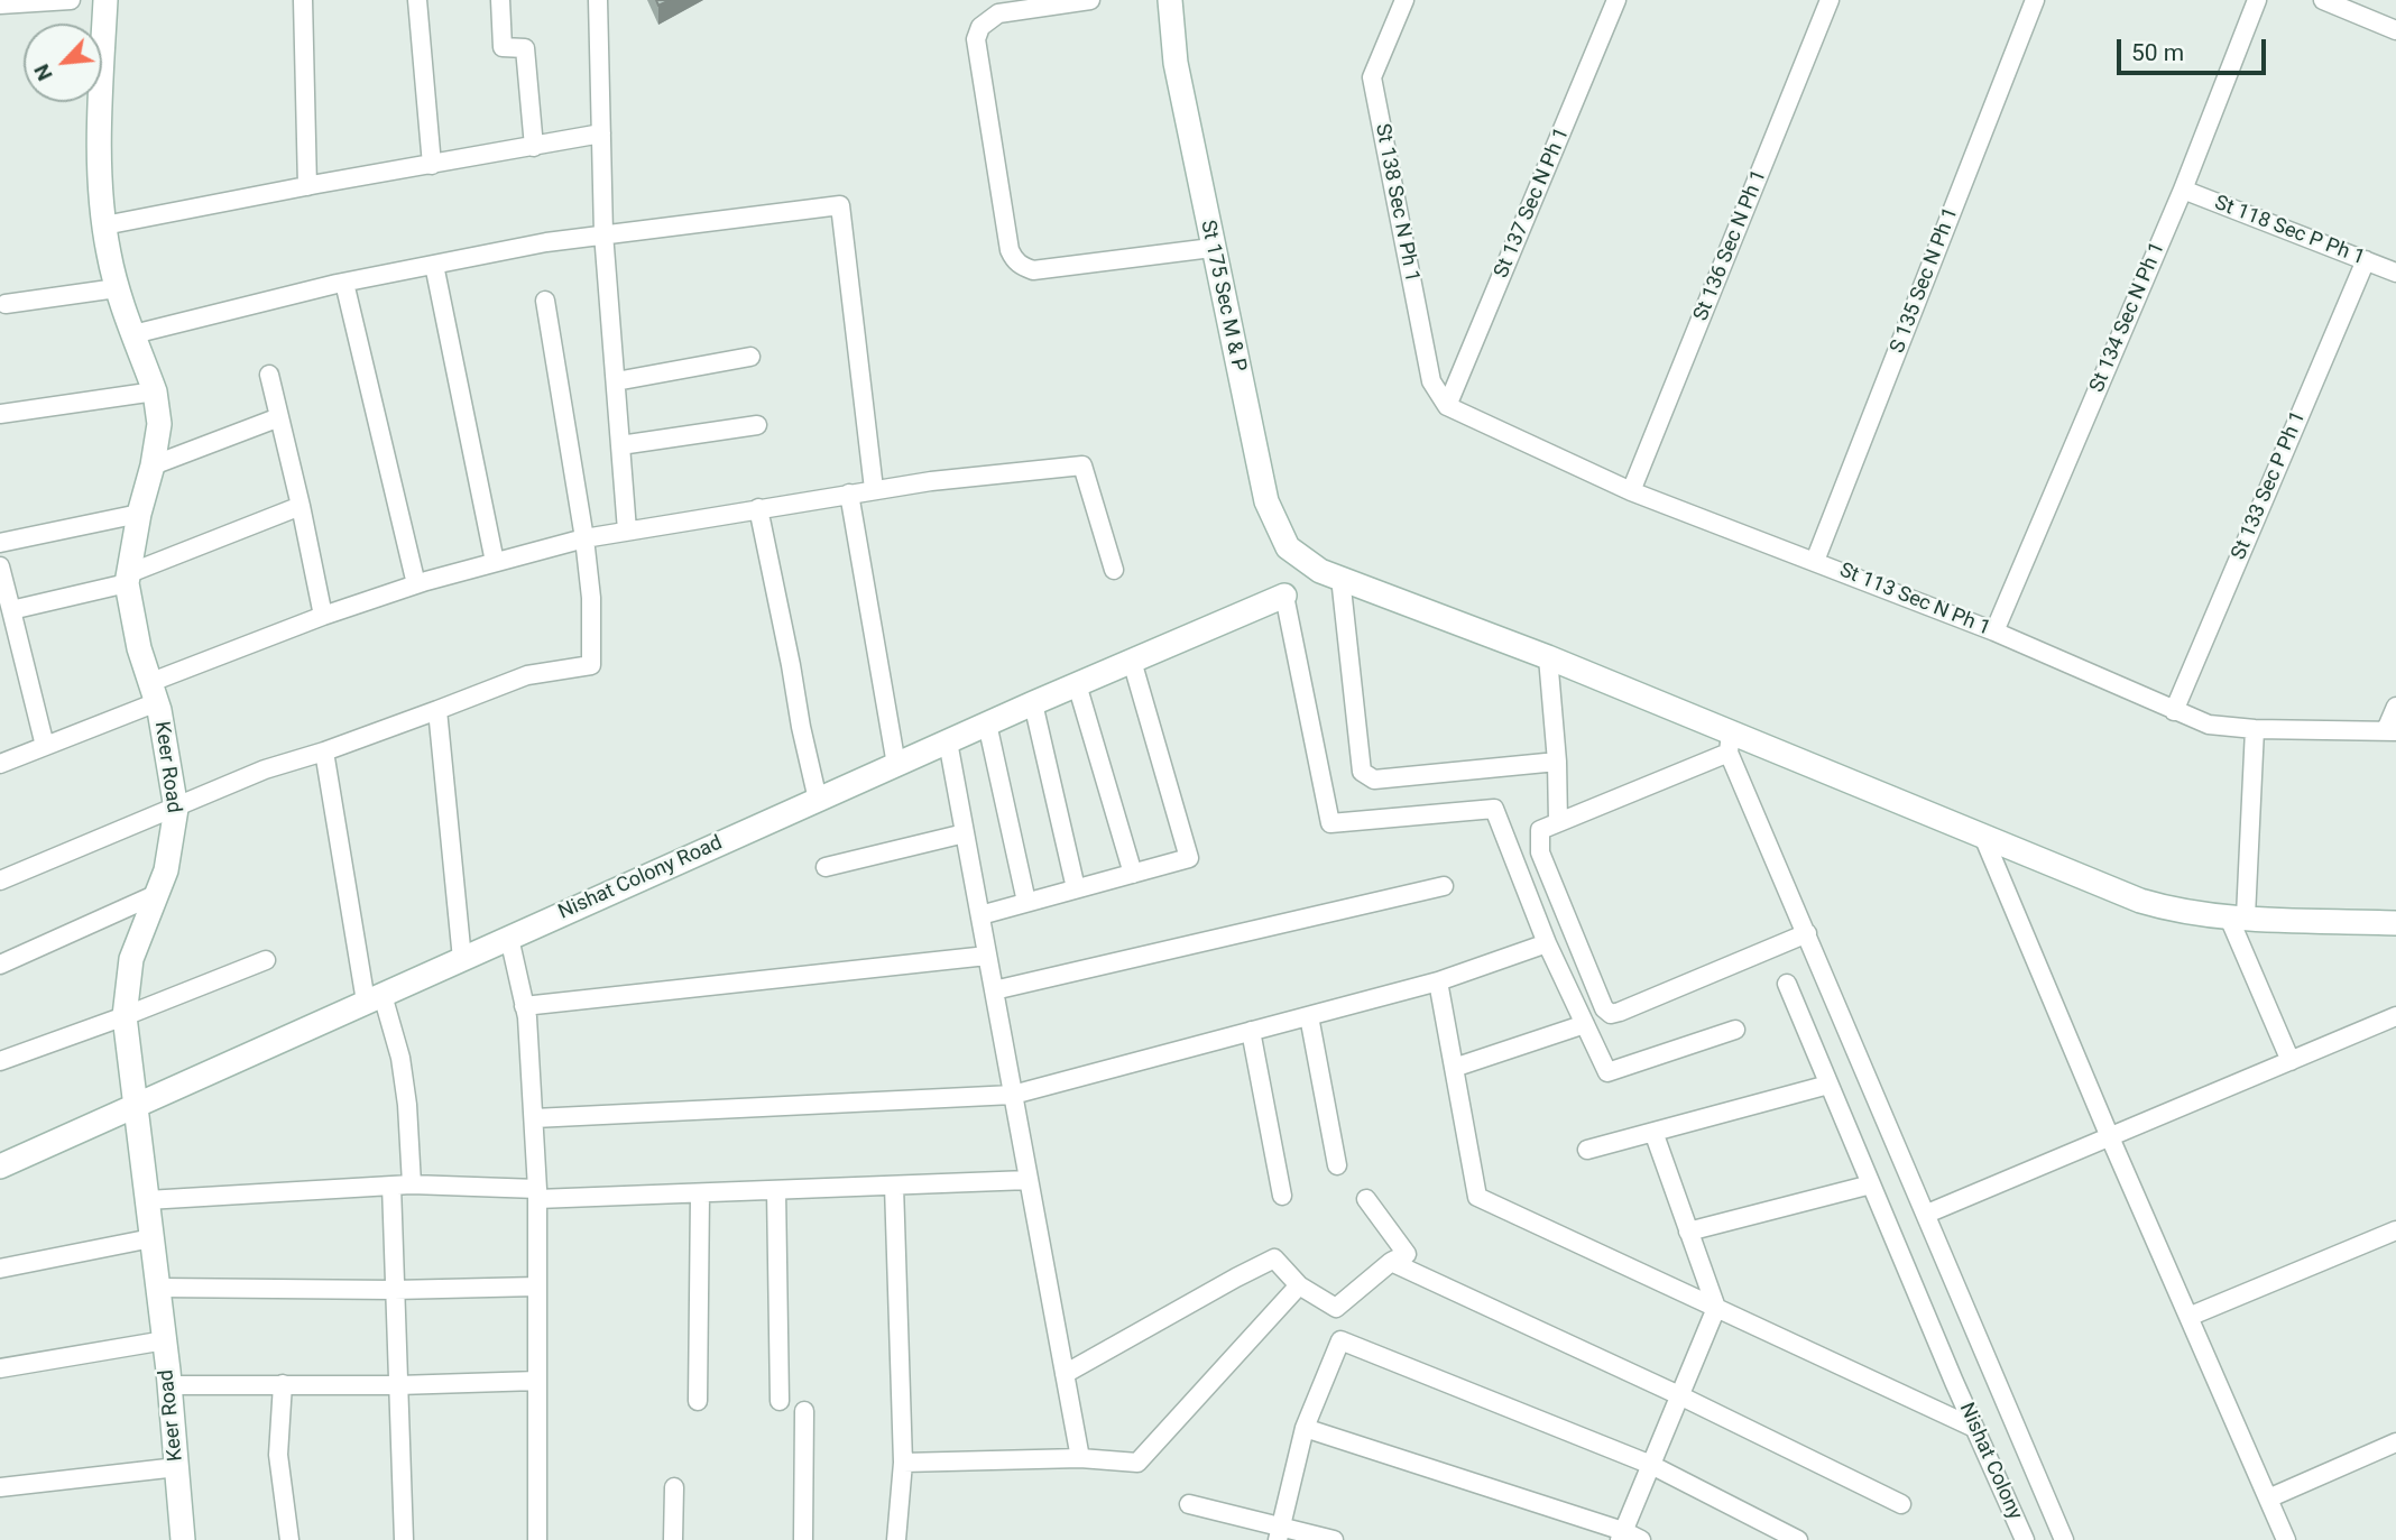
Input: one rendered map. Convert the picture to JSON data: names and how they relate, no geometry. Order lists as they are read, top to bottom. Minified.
{"streets":{"street":["St 138 Sec N Ph 1","St 137 Sec N Ph 1","St 118 Sec P Ph 1","St 136 Sec N Ph 1","S 135 Sec N Ph 1","St 175 Sec M & P","St 134 Sec N Ph 1","St 133 Sec P Ph 1","St 113 Sec N Ph 1","Keer Road","Nishat Colony Road","Nishat Colony"]},"crossings":[["St 138 Sec N Ph 1","St 137 Sec N Ph 1"],["St 138 Sec N Ph 1","St 113 Sec N Ph 1"],["St 137 Sec N Ph 1","St 113 Sec N Ph 1"],["St 118 Sec P Ph 1","St 134 Sec N Ph 1"],["St 118 Sec P Ph 1","St 133 Sec P Ph 1"],["St 136 Sec N Ph 1","St 113 Sec N Ph 1"],["S 135 Sec N Ph 1","St 113 Sec N Ph 1"],["St 134 Sec N Ph 1","St 113 Sec N Ph 1"],["St 133 Sec P Ph 1","St 113 Sec N Ph 1"],["Keer Road","Nishat Colony Road"]],"scale_bar":"50 m","north":"bottom left"}
